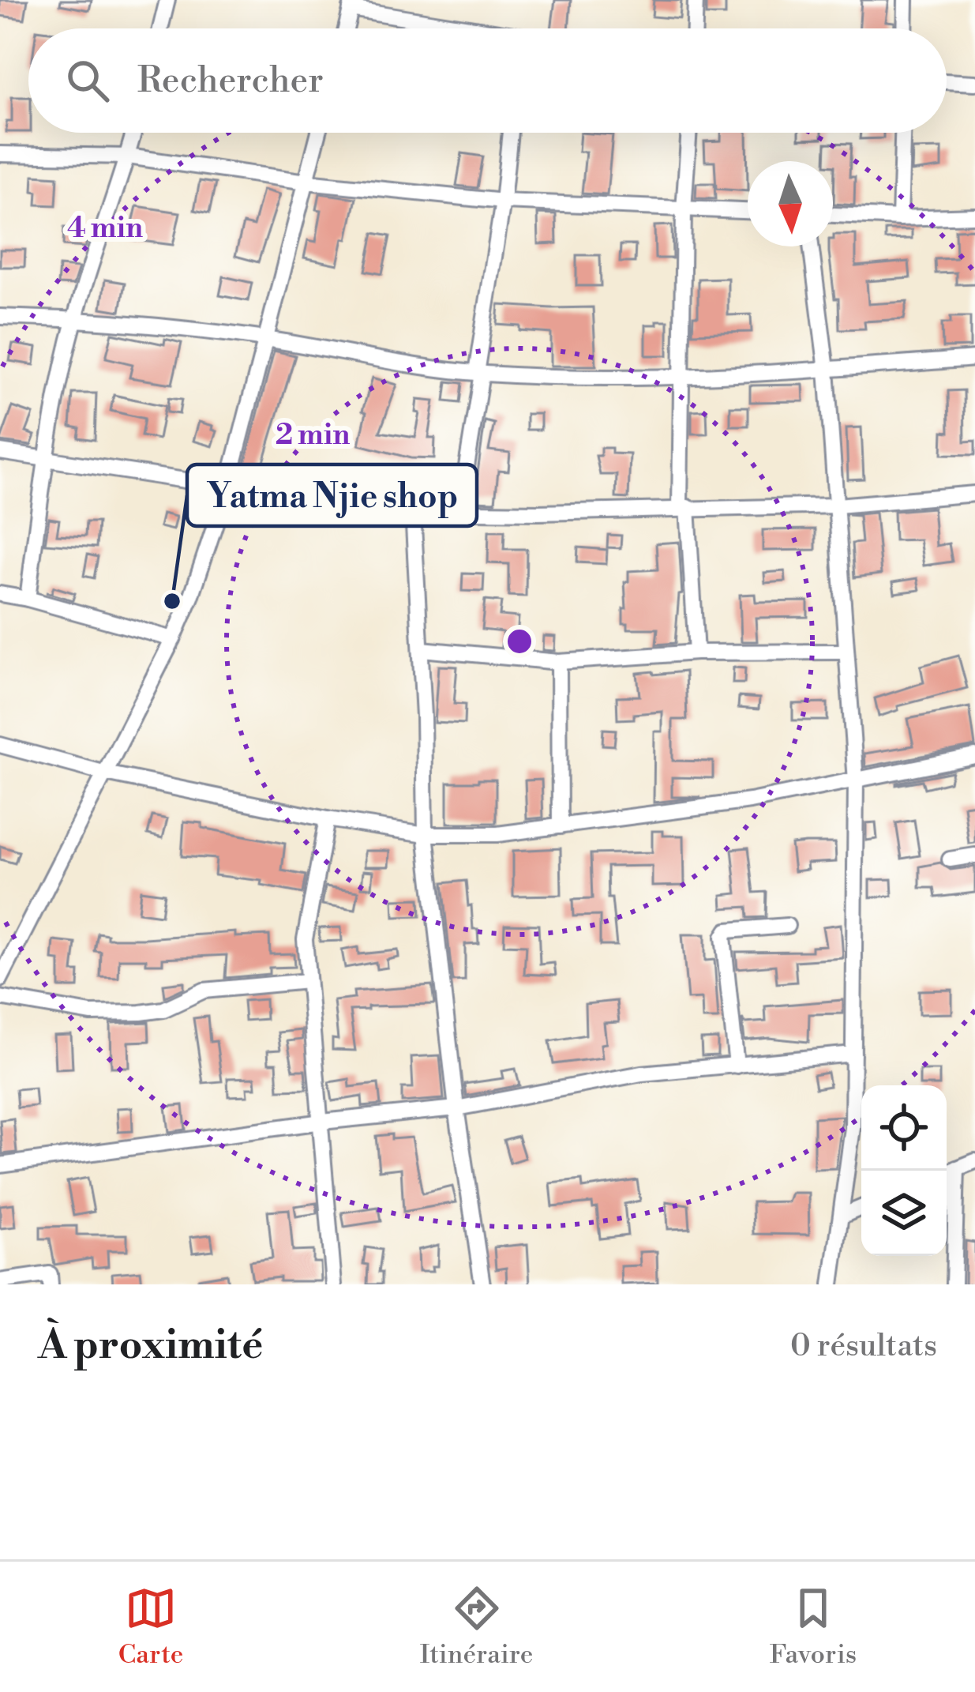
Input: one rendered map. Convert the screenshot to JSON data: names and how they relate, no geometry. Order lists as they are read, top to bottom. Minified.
{"places":["Yatma Njie shop"],"north":"bottom","page":{"search":"Rechercher","heading":["À proximité","0 résultats"],"nav":["Carte","Itinéraire","Favoris"]},"rings":["4 min","2 min"]}
